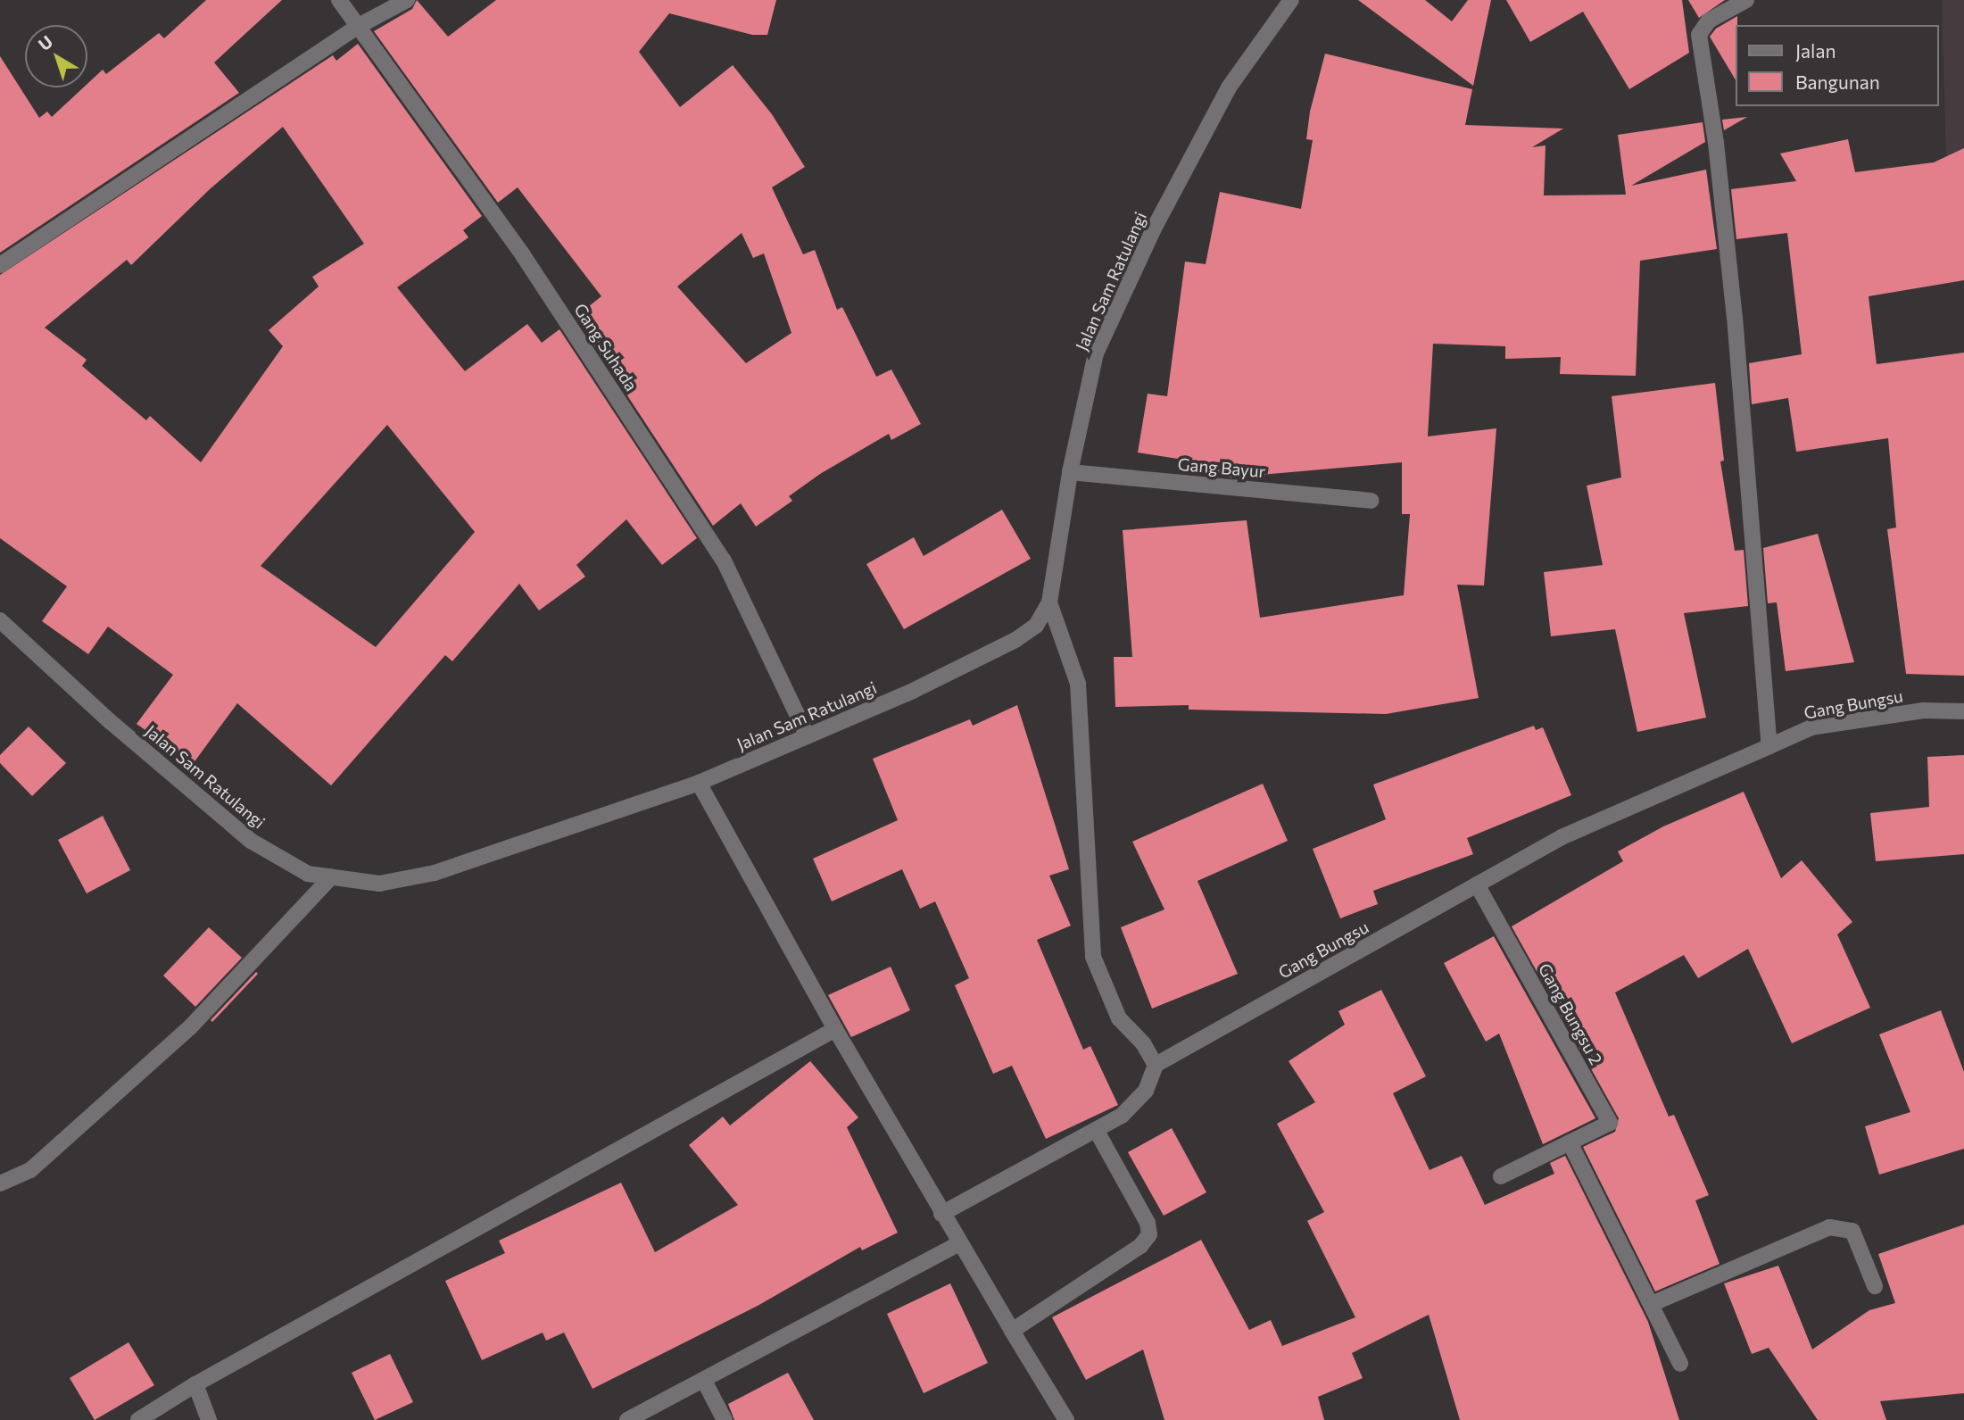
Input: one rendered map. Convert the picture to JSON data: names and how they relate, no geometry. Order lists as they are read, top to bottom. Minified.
{"streets":{"street":["Jalan Sam Ratulangi","Gang Suhada","Gang Bayur","Gang Bungsu","Gang Bungsu 2"]},"crossings":[["Jalan Sam Ratulangi","Gang Suhada"],["Jalan Sam Ratulangi","Gang Bayur"],["Gang Bungsu","Gang Bungsu 2"]],"legend":["Jalan","Bangunan"],"north":"top left"}
